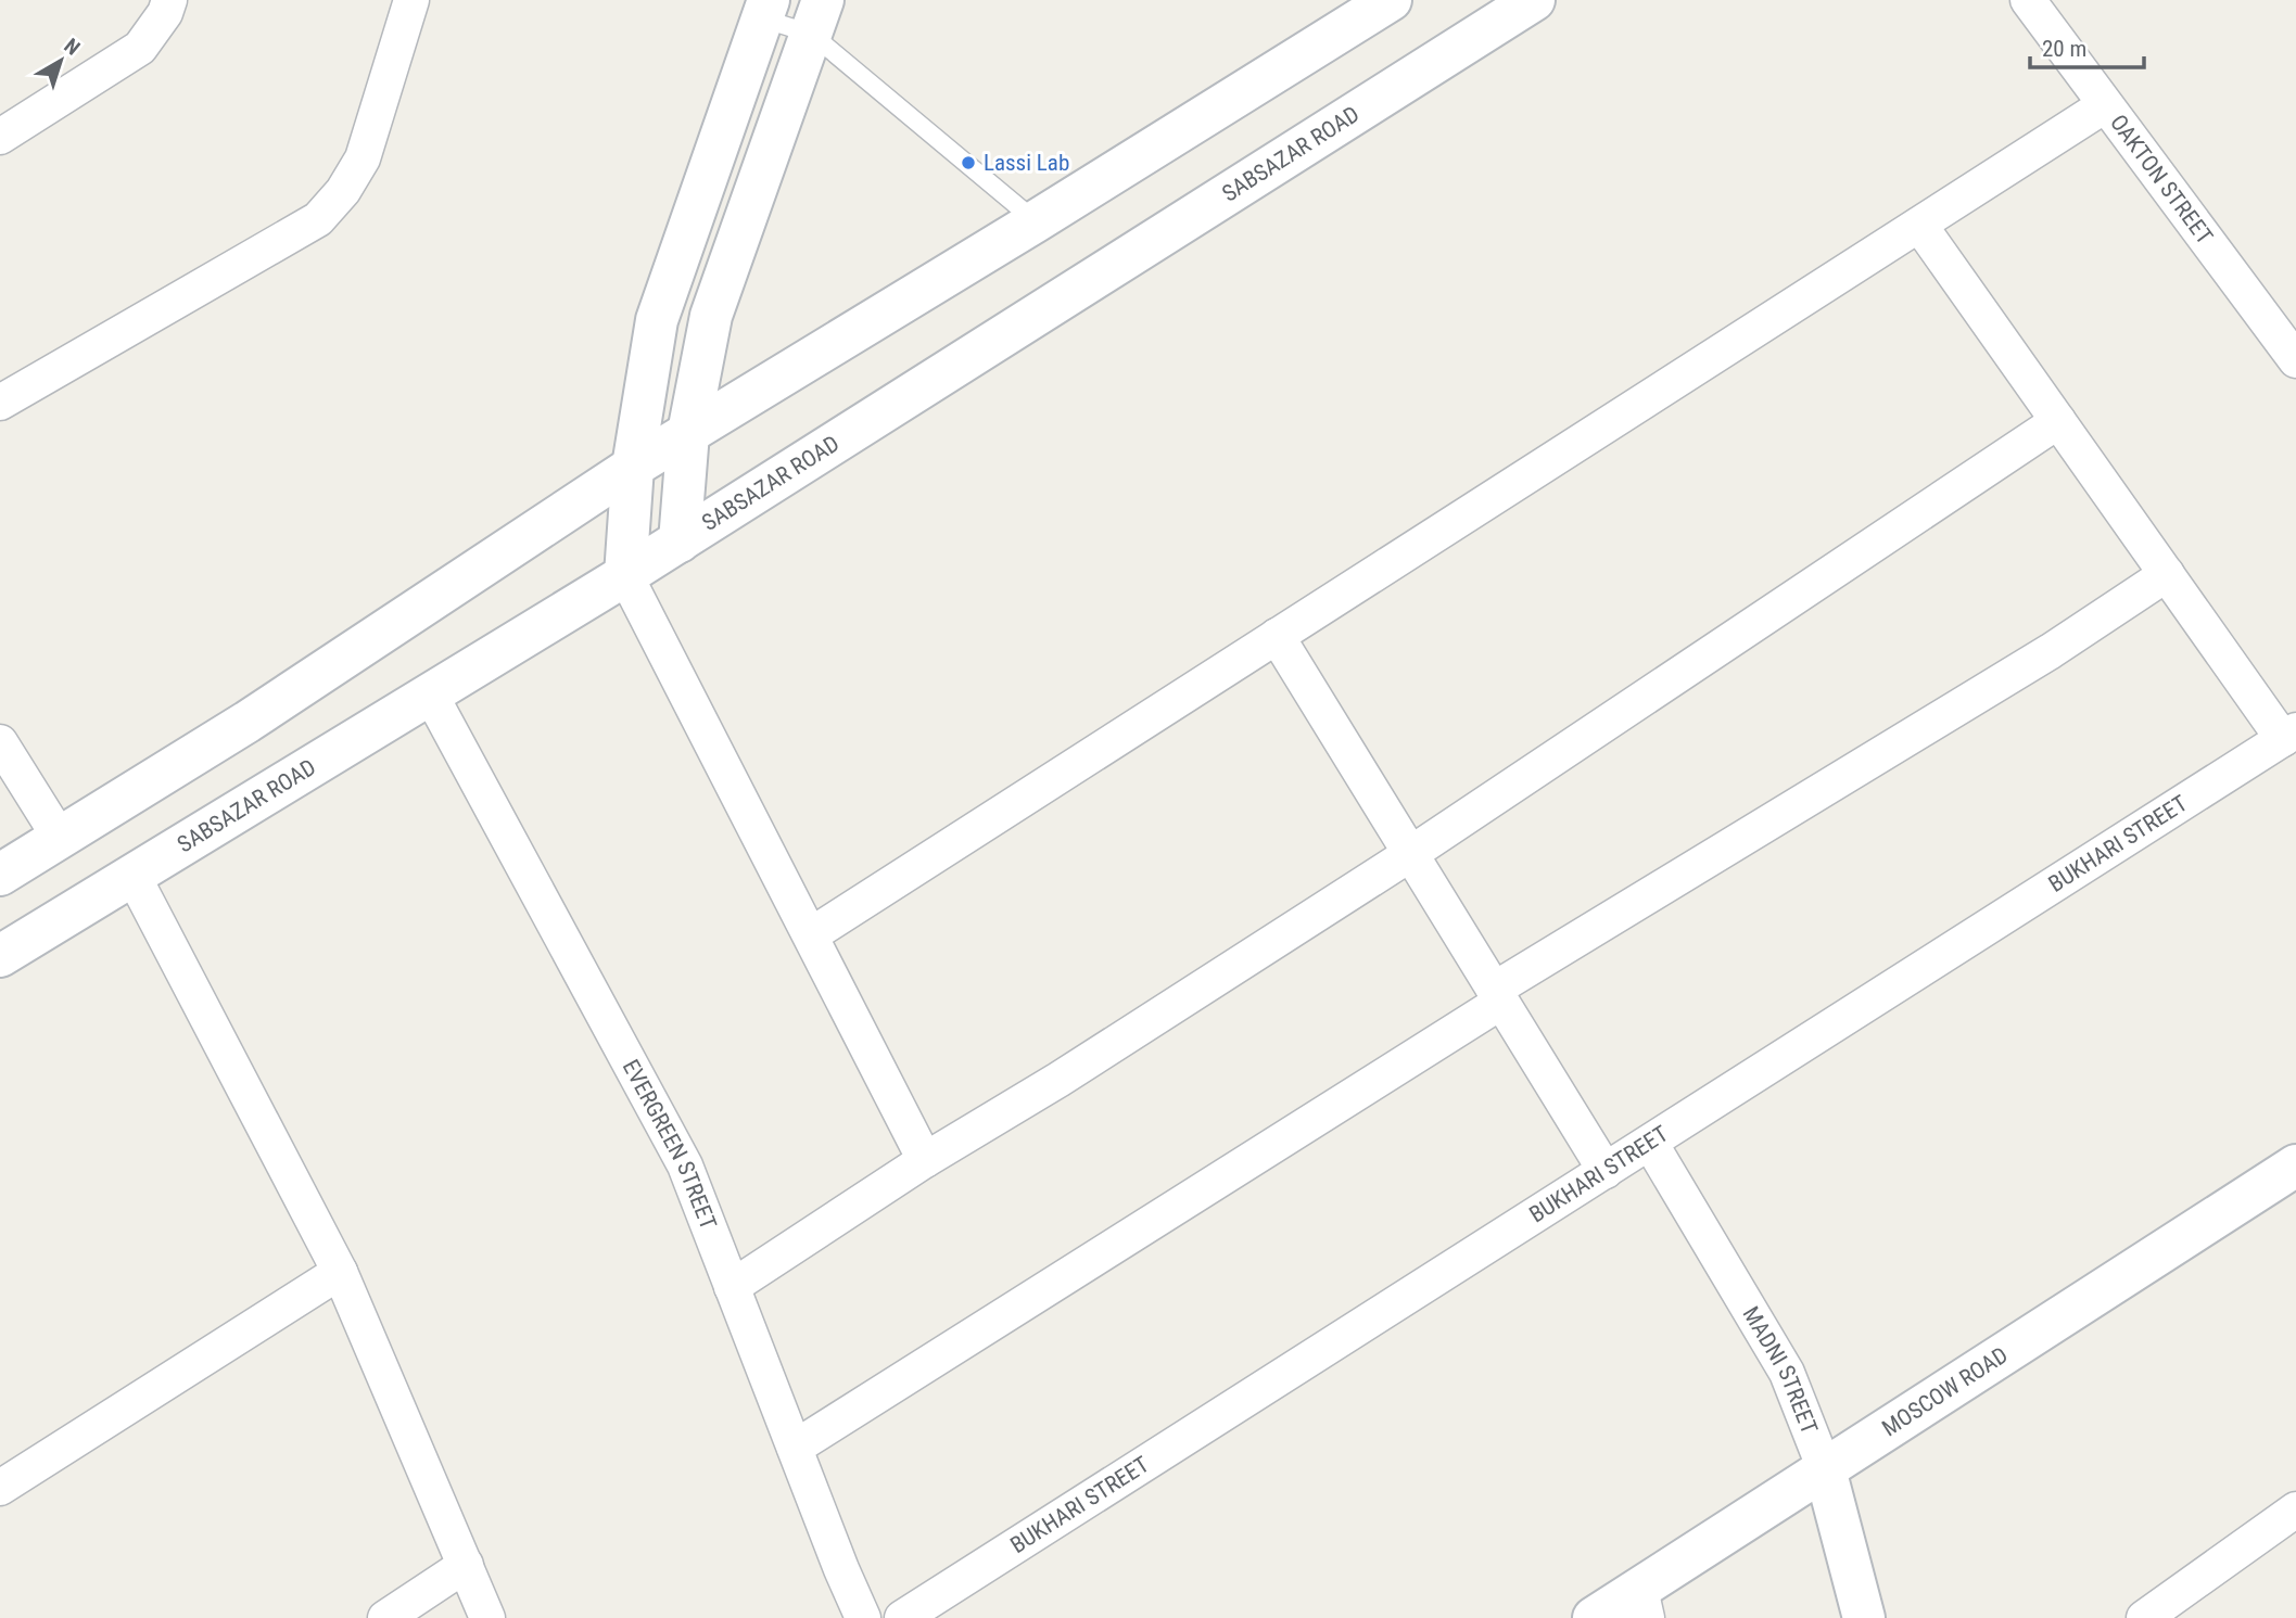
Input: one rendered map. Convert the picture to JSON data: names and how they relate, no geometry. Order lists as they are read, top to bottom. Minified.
{"streets":{"main road":["SABSAZAR ROAD","MADNI STREET","MOSCOW ROAD"],"street":["OAKTON STREET","BUKHARI STREET","EVERGREEN STREET"]},"crossings":[["SABSAZAR ROAD","EVERGREEN STREET"],["BUKHARI STREET","MADNI STREET"],["MADNI STREET","MOSCOW ROAD"]],"places":["Lassi Lab"],"scale_bar":"20 m","north":"top right"}
